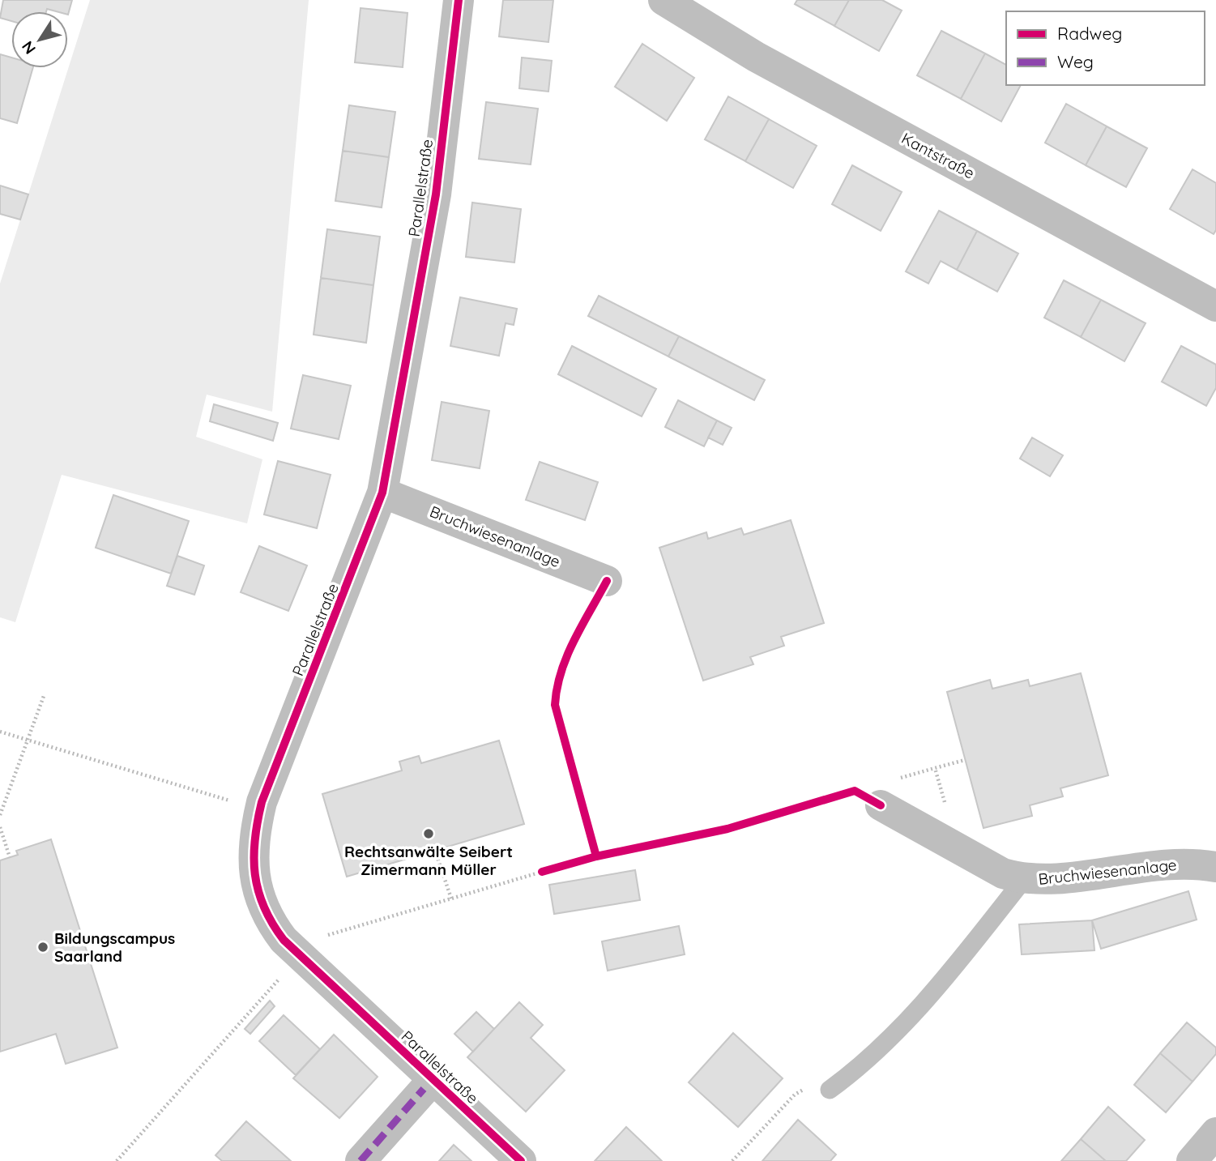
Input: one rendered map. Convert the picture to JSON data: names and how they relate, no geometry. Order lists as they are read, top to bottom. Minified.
{"streets":{"street":["Kantstraße","Parallelstraße","Bruchwiesenanlage"]},"crossings":[["Parallelstraße","Bruchwiesenanlage"]],"places":["Rechtsanwälte Seibert Zimermann Müller","Bildungscampus Saarland"],"legend":["Radweg","Weg"],"north":"bottom left"}
